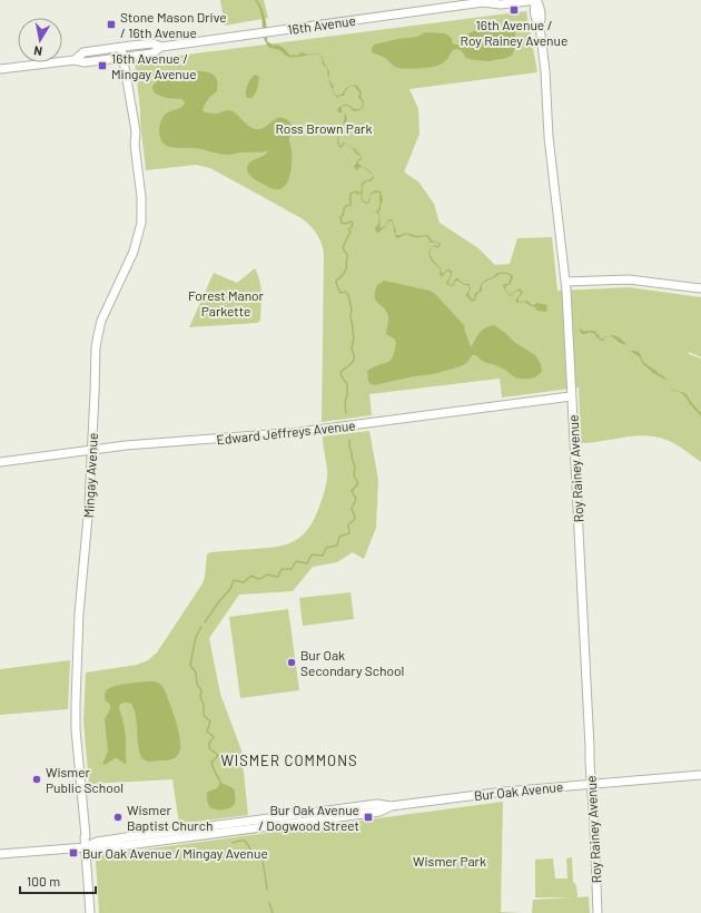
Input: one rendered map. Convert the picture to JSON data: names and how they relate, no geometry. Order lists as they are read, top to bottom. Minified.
{"streets":{"street":["16th Avenue","Edward Jeffreys Avenue","Roy Rainey Avenue","Mingay Avenue","Bur Oak Avenue"]},"crossings":[["16th Avenue","Roy Rainey Avenue"],["16th Avenue","Mingay Avenue"],["Edward Jeffreys Avenue","Roy Rainey Avenue"],["Edward Jeffreys Avenue","Mingay Avenue"],["Roy Rainey Avenue","Bur Oak Avenue"],["Mingay Avenue","Bur Oak Avenue"]],"districts":["WISMER COMMONS"],"parks":["Ross Brown Park","Forest Manor Parkette","Wismer Park"],"places":{"transit":["16th Avenue / Roy Rainey Avenue","Stone Mason Drive / 16th Avenue","16th Avenue / Mingay Avenue","Bur Oak Avenue / Dogwood Street","Bur Oak Avenue / Mingay Avenue"],"other":["Bur Oak Secondary School","Wismer Public School","Wismer Baptist Church"]},"scale_bar":"100 m","north":"bottom"}
